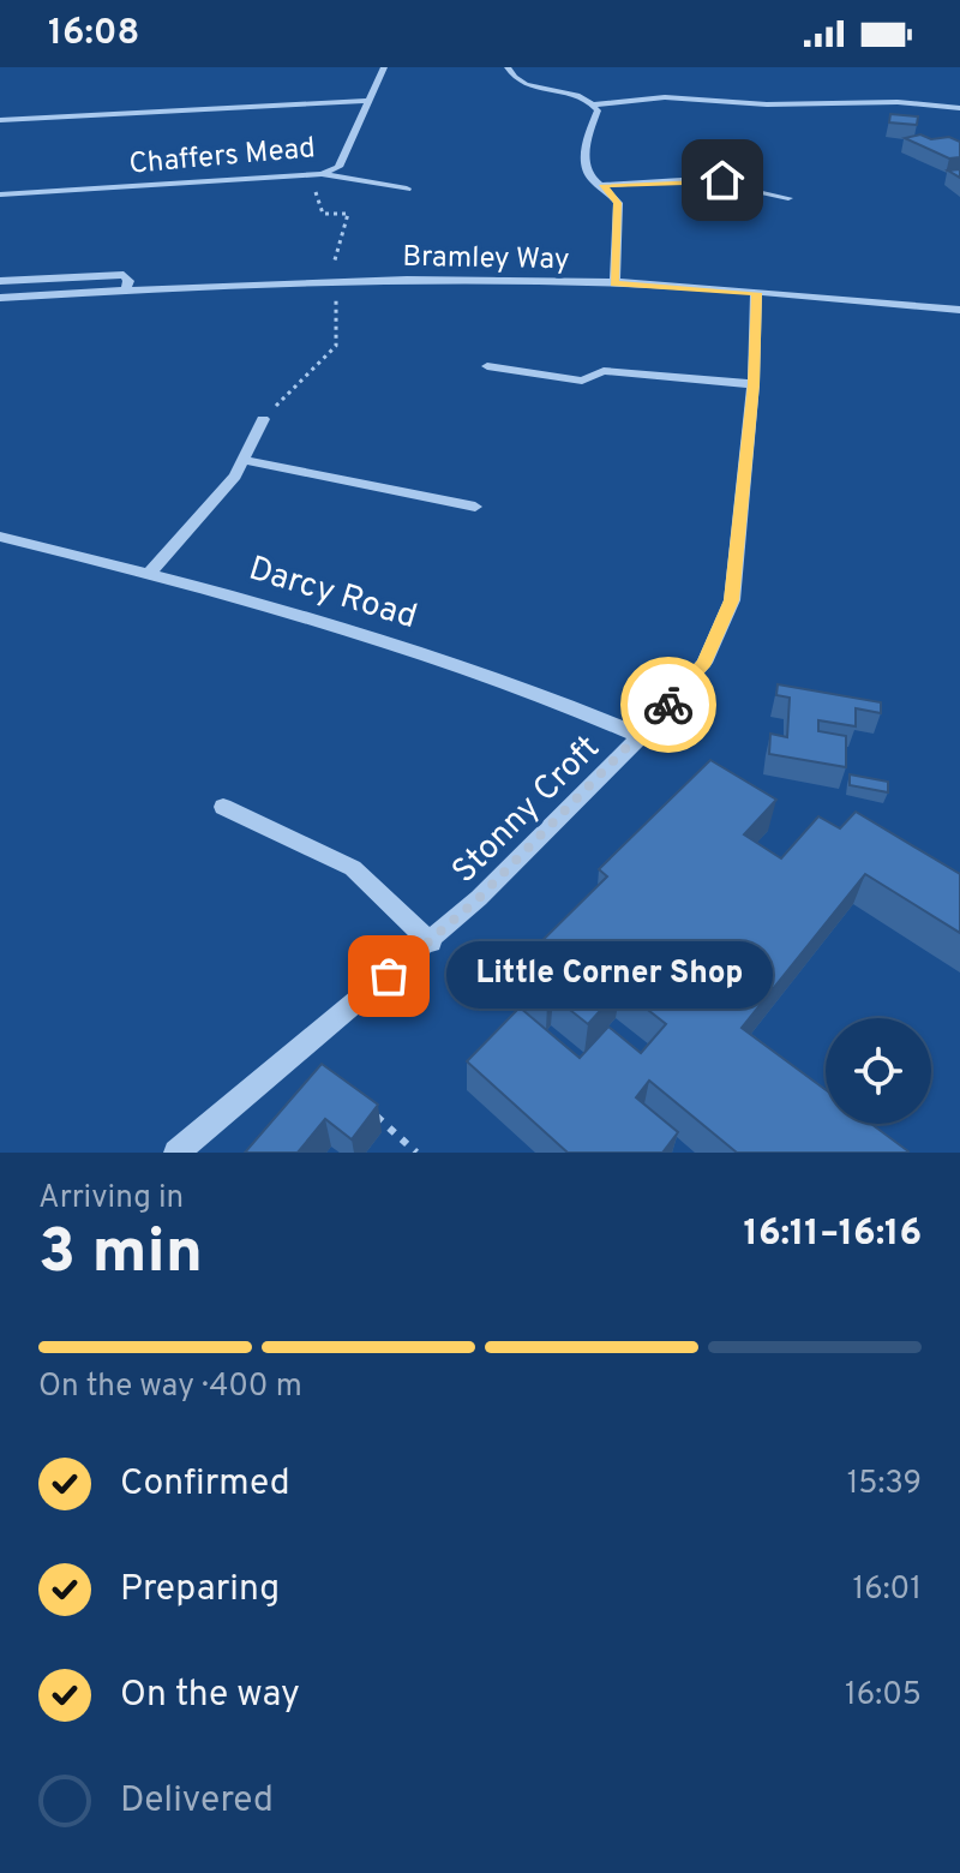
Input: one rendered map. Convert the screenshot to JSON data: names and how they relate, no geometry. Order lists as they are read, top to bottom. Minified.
{"streets":{"street":["Chaffers Mead","Bramley Way","Darcy Road","Stonny Croft"]},"crossings":[["Bramley Way","Stonny Croft"],["Darcy Road","Stonny Croft"]],"places":["Little Corner Shop"],"page":{"status":"16:08","bubble":"Little Corner Shop","heading":["3 min","Arriving in","16:11–16:16"],"bar":"On the way · 400 m","list":[["Confirmed","15:39"],["Preparing","16:01"],["On the way","16:05"],"Delivered"]}}
